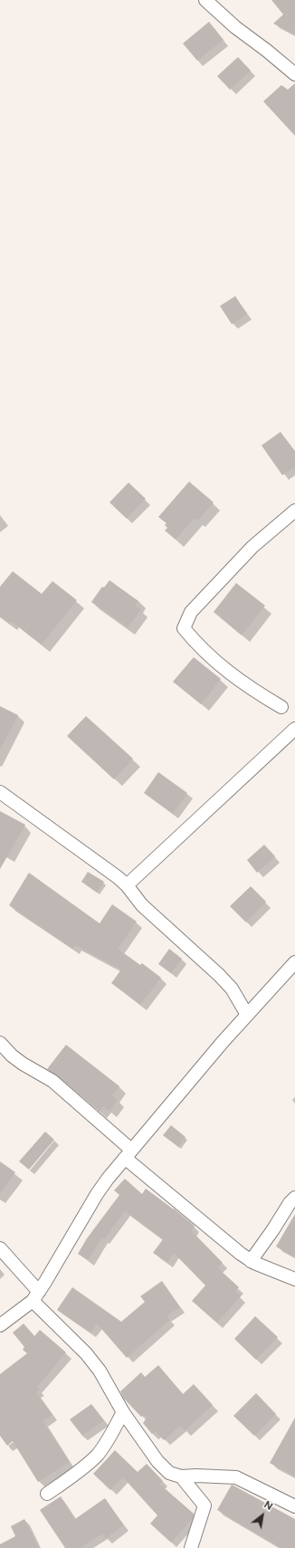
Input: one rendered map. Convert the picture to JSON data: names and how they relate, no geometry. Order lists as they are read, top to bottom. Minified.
{"north":"top right"}
